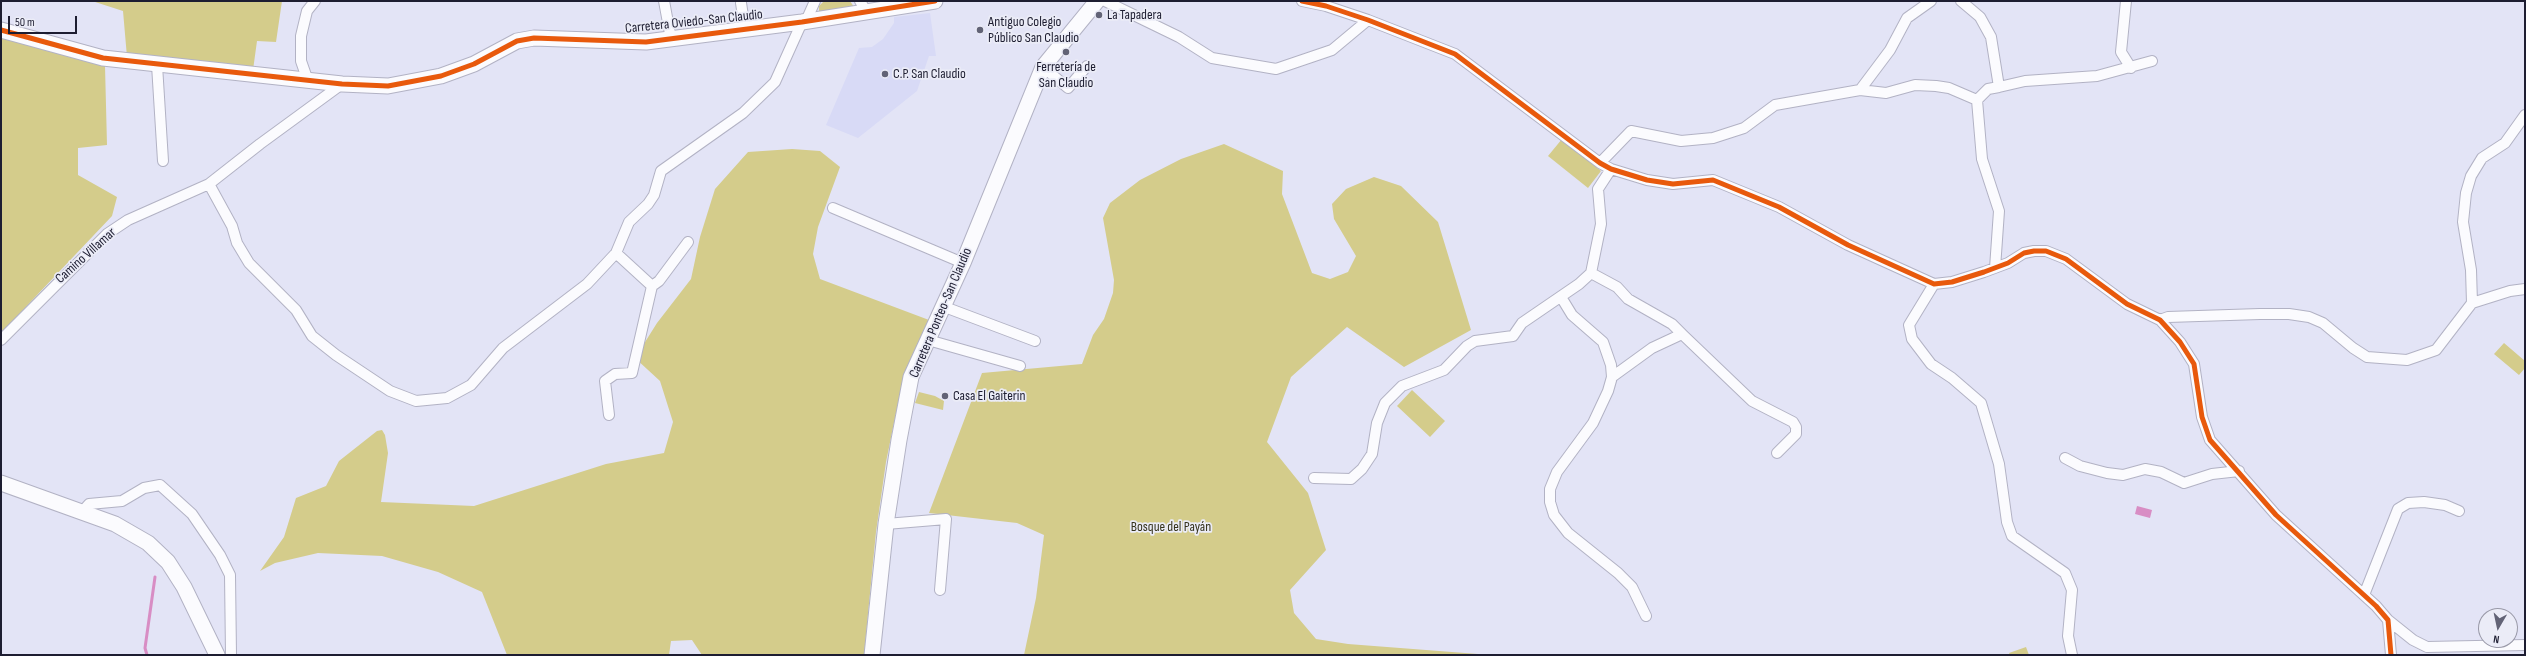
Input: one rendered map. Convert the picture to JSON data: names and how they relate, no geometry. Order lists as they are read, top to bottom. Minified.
{"streets":{"street":["Carretera Oviedo-San Claudio","Camino Villamar","Carretera Ponteo-San Claudio"]},"crossings":[["Carretera Oviedo-San Claudio","Camino Villamar"]],"parks":["Bosque del Payán"],"places":["La Tapadera","Antiguo Colegio Público San Claudio","Ferretería de San Claudio","C.P. San Claudio","Casa El Gaiterin"],"scale_bar":"50 m","north":"bottom"}
